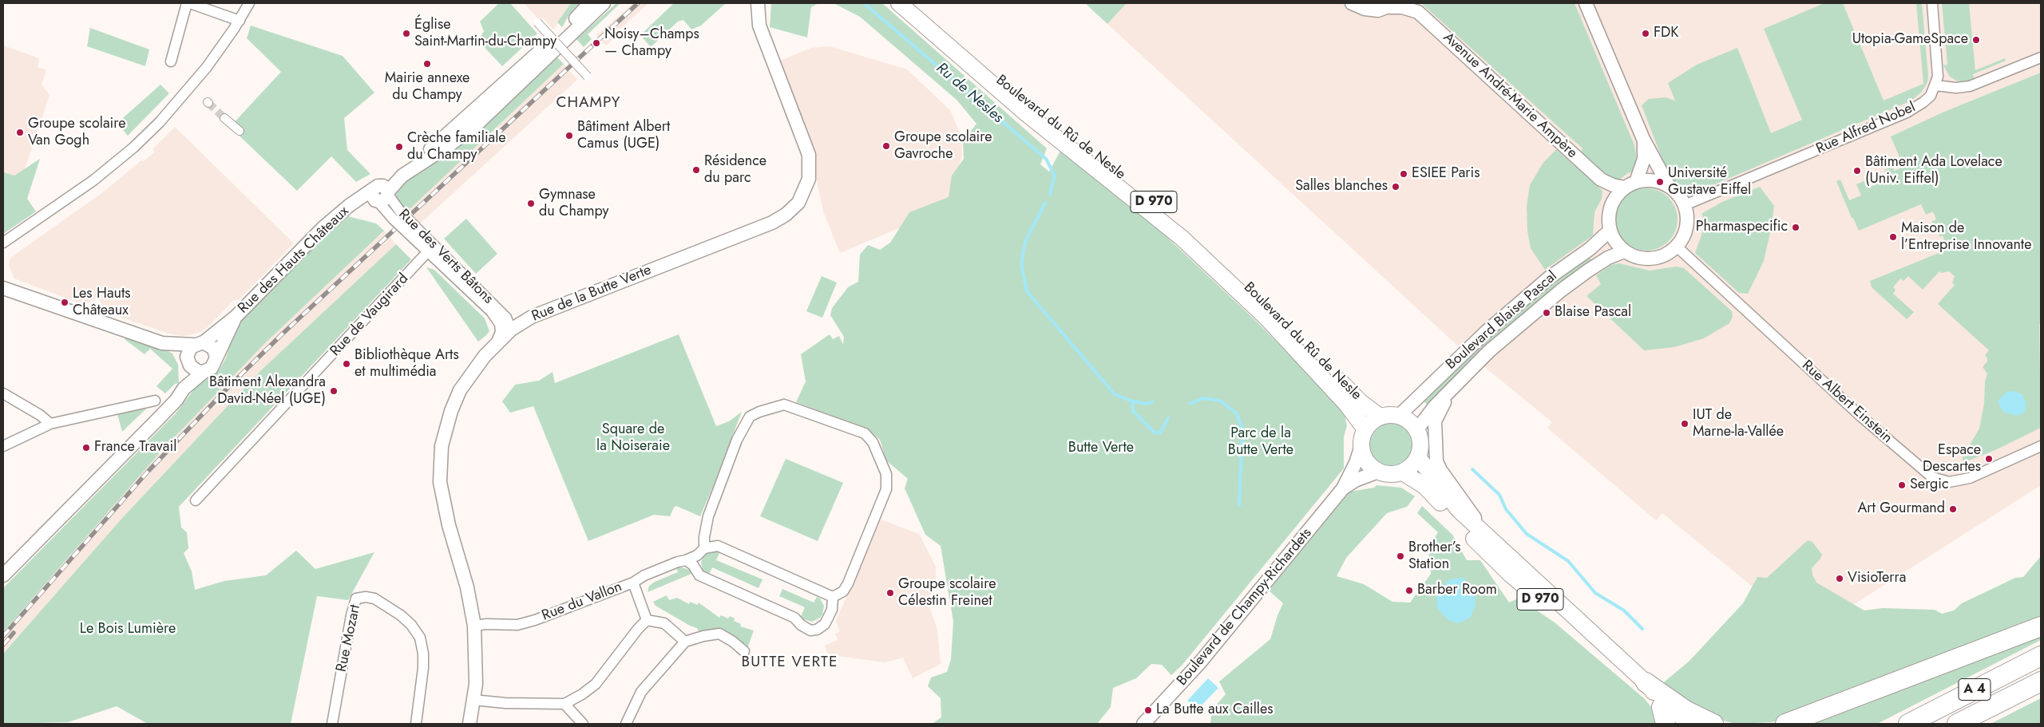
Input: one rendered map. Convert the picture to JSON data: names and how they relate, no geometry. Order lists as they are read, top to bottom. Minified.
{"streets":{"highway":["A 4"],"main road":["Boulevard du Rû de Nesle","D 970"],"street":["Avenue André-Marie Ampère","Rue Alfred Nobel","Rue des Verts Bâtons","Rue des Hauts Châteaux","Rue de la Butte Verte","Rue de Vaugirard","Boulevard Blaise Pascal","Rue Albert Einstein","Rue du Vallon","Boulevard de Champy-Richardets","Rue Mozart"]},"crossings":[["Avenue André-Marie Ampère","Rue Alfred Nobel"],["Avenue André-Marie Ampère","Boulevard Blaise Pascal"],["Avenue André-Marie Ampère","Rue Albert Einstein"],["Boulevard du Rû de Nesle","D 970"],["Boulevard du Rû de Nesle","Boulevard Blaise Pascal"],["Boulevard du Rû de Nesle","Boulevard de Champy-Richardets"],["Rue Alfred Nobel","Boulevard Blaise Pascal"],["Rue Alfred Nobel","Rue Albert Einstein"],["D 970","Boulevard Blaise Pascal"],["D 970","Boulevard de Champy-Richardets"],["Rue des Verts Bâtons","Rue des Hauts Châteaux"],["Rue des Verts Bâtons","Rue de la Butte Verte"],["Rue des Verts Bâtons","Rue de Vaugirard"],["Rue de la Butte Verte","Rue du Vallon"],["Boulevard Blaise Pascal","Rue Albert Einstein"],["Boulevard Blaise Pascal","Boulevard de Champy-Richardets"]],"districts":["CHAMPY","BUTTE VERTE"],"water":["Ru de Nesles"],"parks":["Square de la Noiseraie","Parc de la Butte Verte","Butte Verte","Le Bois Lumière"],"places":["Église Saint-Martin-du-Champy","FDK","Utopia-GameSpace","Noisy–Champs — Champy","Mairie annexe du Champy","Groupe scolaire Van Gogh","Bâtiment Albert Camus (UGE)","Groupe scolaire Gavroche","Crèche familiale du Champy","Résidence du parc","Bâtiment Ada Lovelace (Univ. Eiffel)","ESIEE Paris","Université Gustave Eiffel","Salles blanches","Gymnase du Champy","Pharmaspecific","Maison de l’Entreprise Innovante","Les Hauts Châteaux","Blaise Pascal","Bibliothèque Arts et multimédia","Bâtiment Alexandra David-Néel (UGE)","IUT de Marne-la-Vallée","France Travail","Espace Descartes","Sergic","Art Gourmand","Brother’s Station","VisioTerra","Barber Room","Groupe scolaire Célestin Freinet","La Butte aux Cailles"]}
